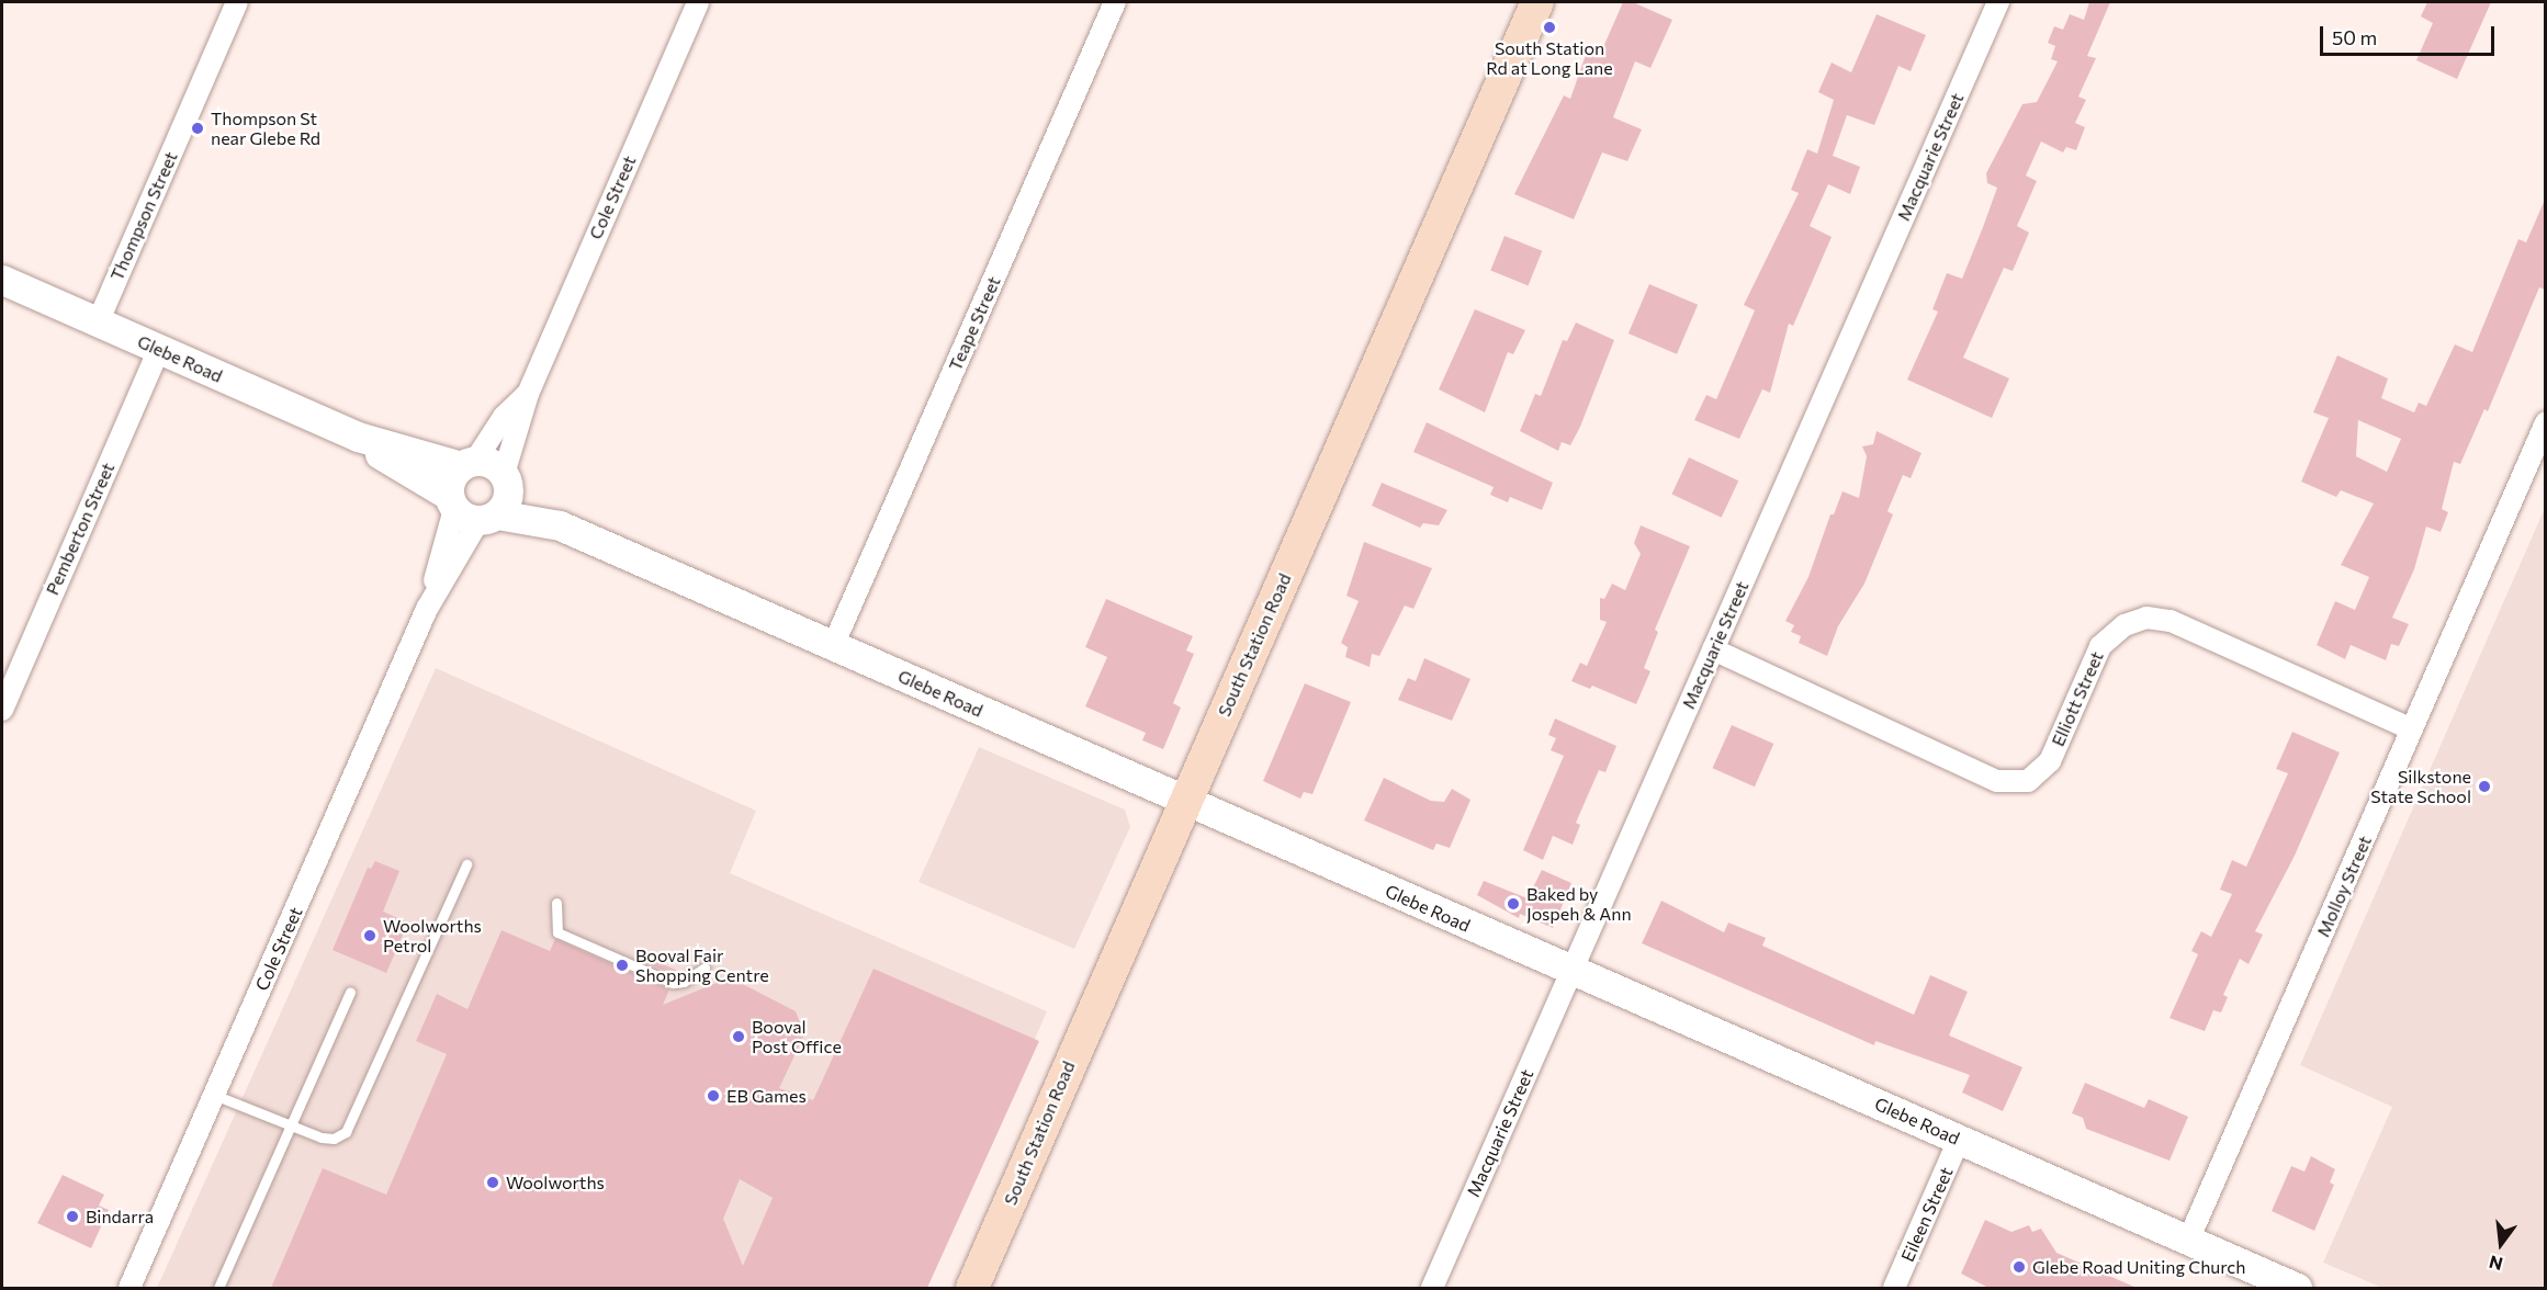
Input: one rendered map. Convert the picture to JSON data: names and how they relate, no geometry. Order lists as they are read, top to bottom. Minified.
{"streets":{"main road":["South Station Road"],"street":["Macquarie Street","Cole Street","Thompson Street","Teape Street","Glebe Road","Pemberton Street","Elliott Street","Molloy Street","Eileen Street"]},"crossings":[["Macquarie Street","Glebe Road"],["Macquarie Street","Elliott Street"],["Cole Street","Glebe Road"],["Thompson Street","Glebe Road"],["Teape Street","Glebe Road"],["Glebe Road","Pemberton Street"],["Glebe Road","South Station Road"],["Glebe Road","Molloy Street"],["Glebe Road","Eileen Street"],["Elliott Street","Molloy Street"]],"places":["South Station Rd at Long Lane","Thompson St near Glebe Rd","Silkstone State School","Baked by Jospeh & Ann","Woolworths Petrol","Booval Fair Shopping Centre","Booval Post Office","EB Games","Woolworths","Bindarra","Glebe Road Uniting Church"],"scale_bar":"50 m","north":"bottom"}
